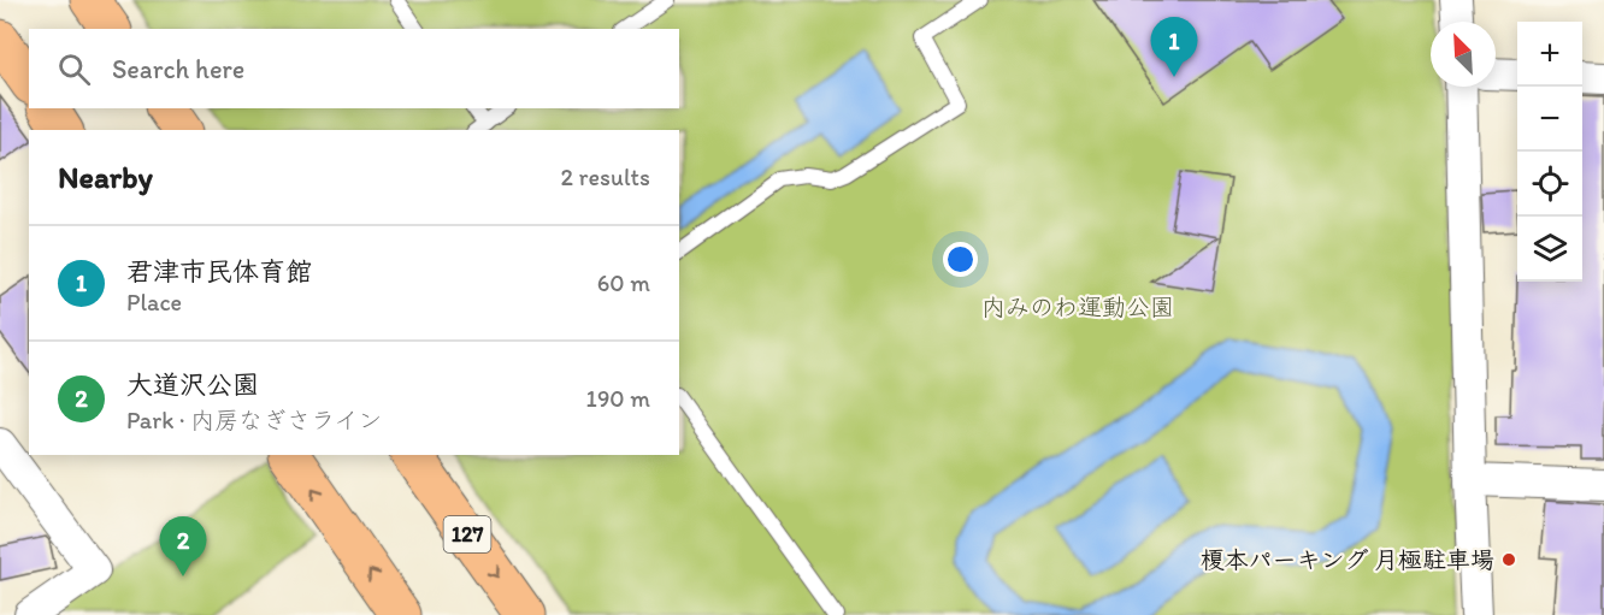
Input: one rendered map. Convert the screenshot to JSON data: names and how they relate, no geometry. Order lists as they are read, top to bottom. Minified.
{"streets":{"highway":["127"]},"parks":["内みのわ運動公園"],"places":["榎本パーキング 月極駐車場"],"north":"top left","page":{"pins":["1","2"],"map_buttons":["+","−"],"search":"Search here","heading":["Nearby","2 results"],"list":[{"mark":"1","name":"君津市民体育館","note":"Place","value":"60 m"},{"mark":"2","name":"大道沢公園","note":"Park · 内房なぎさライン","value":"190 m"}]}}
